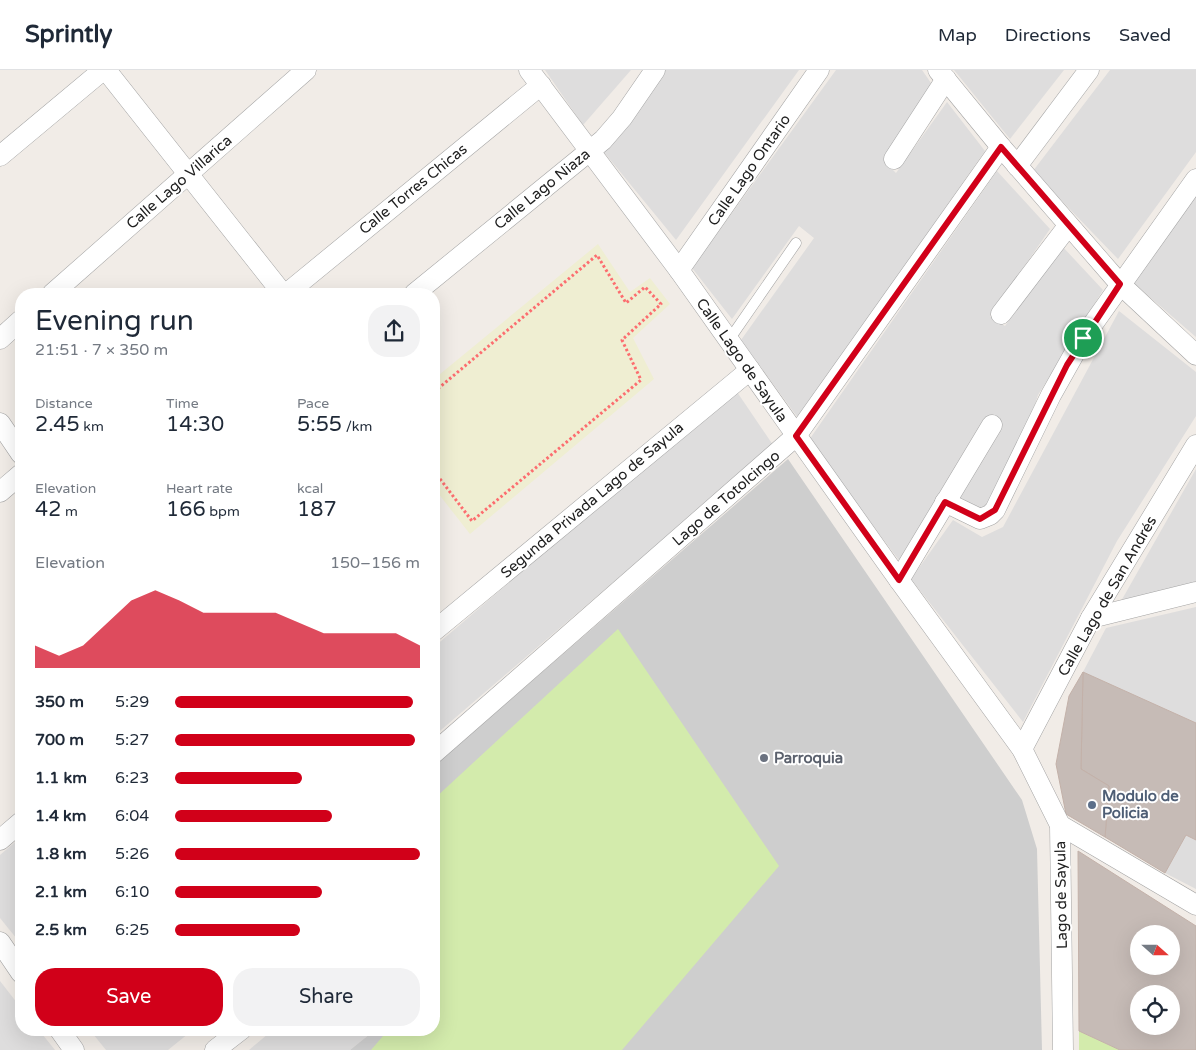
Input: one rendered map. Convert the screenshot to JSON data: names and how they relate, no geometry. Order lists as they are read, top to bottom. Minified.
{"streets":{"street":["Calle Lago Ontario","Calle Lago Villarica","Calle Torres Chicas","Calle Lago Niaza","Calle Lago de Sayula","Lago de Totolcingo","Segunda Privada Lago de Sayula","Calle Lago de San Andrés","Lago de Sayula"]},"crossings":[["Calle Lago Ontario","Calle Lago de Sayula"],["Calle Torres Chicas","Calle Lago de Sayula"],["Calle Lago Niaza","Calle Lago de Sayula"],["Calle Lago de Sayula","Lago de Totolcingo"],["Calle Lago de Sayula","Segunda Privada Lago de Sayula"],["Calle Lago de Sayula","Calle Lago de San Andrés"],["Calle Lago de Sayula","Lago de Sayula"],["Calle Lago de San Andrés","Lago de Sayula"]],"places":["Parroquia","Modulo de Policia"],"north":"right","page":{"header":"Sprintly","nav":["Map","Directions","Saved"],"heading":["Evening run","21:51 · 7 × 350 m"],"stats":[["Distance","2.45 km"],["Time","14:30"],["Pace","5:55 /km"],["Elevation","42 m"],["Heart rate","166 bpm"],["kcal","187"]],"chart":["Elevation","150–156 m"],"list":[{"name":"350 m","note":"5:29"},{"name":"700 m","note":"5:27"},{"name":"1.1 km","note":"6:23"},{"name":"1.4 km","note":"6:04"},{"name":"1.8 km","note":"5:26"},{"name":"2.1 km","note":"6:10"},{"name":"2.5 km","note":"6:25"}],"buttons":["Save","Share"]}}
